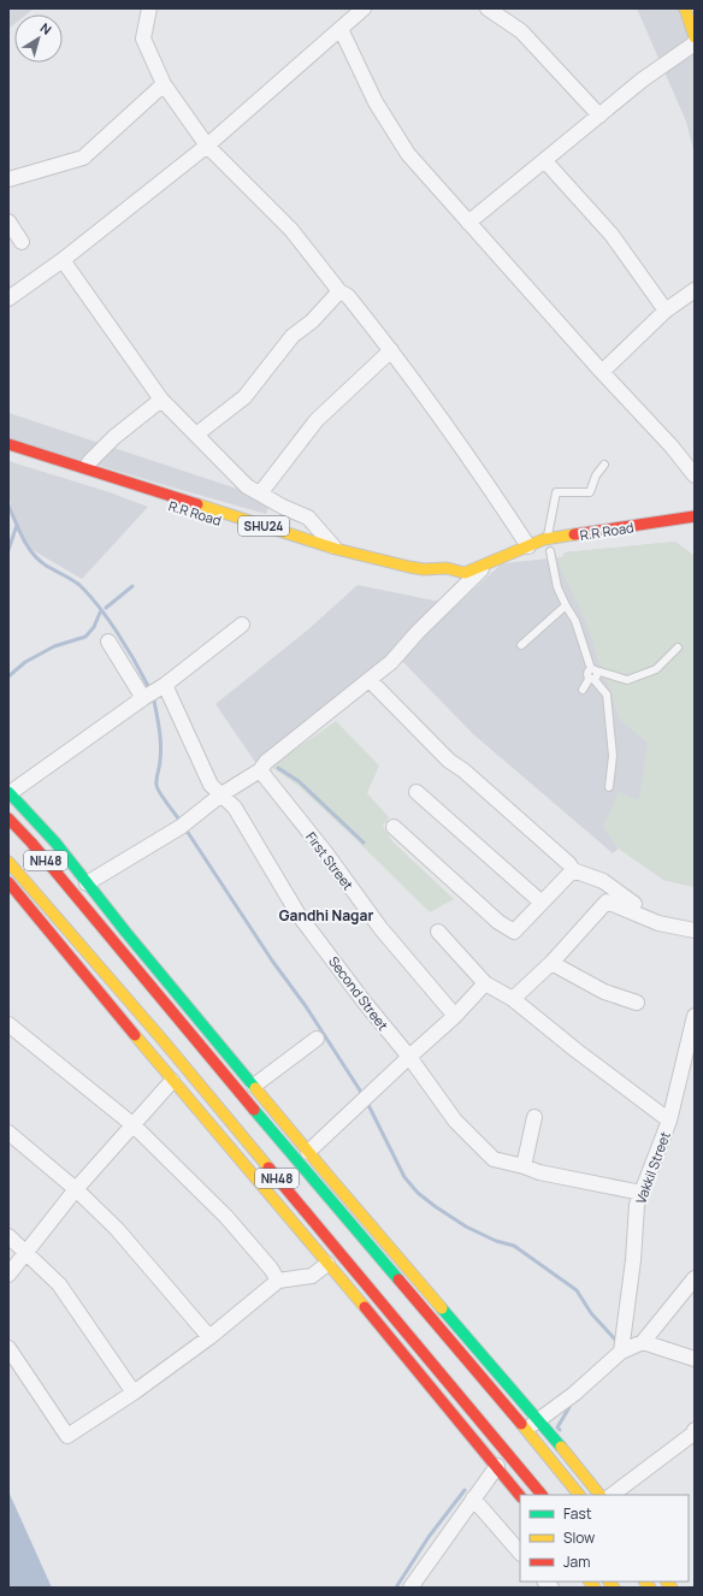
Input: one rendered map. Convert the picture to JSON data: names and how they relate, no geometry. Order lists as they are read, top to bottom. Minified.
{"streets":{"main road":["R.R Road","SHU24","NH48"],"street":["First Street","Second Street","Vakkil Street"]},"crossings":[["Second Street","Vakkil Street"]],"districts":["Gandhi Nagar"],"legend":["Fast","Slow","Jam"],"north":"top right"}
